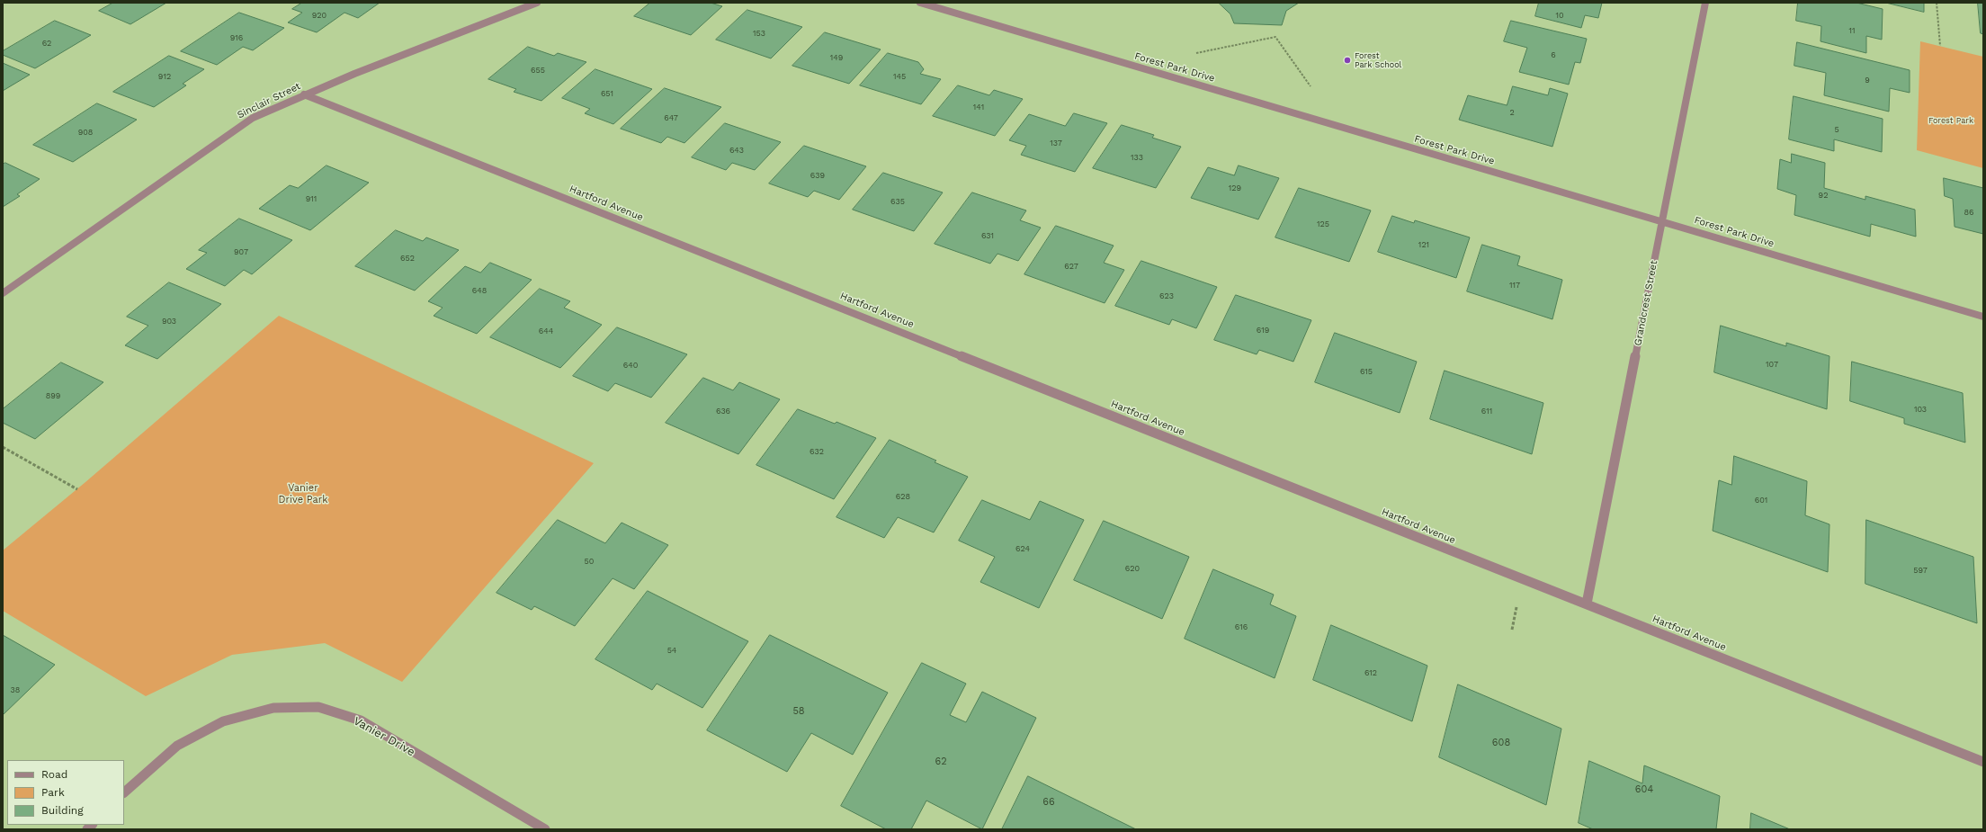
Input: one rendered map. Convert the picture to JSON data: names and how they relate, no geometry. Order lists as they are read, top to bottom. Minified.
{"streets":{"street":["Forest Park Drive","Sinclair Street","Hartford Avenue","Grandcrest Street","Vanier Drive"]},"crossings":[["Forest Park Drive","Grandcrest Street"],["Sinclair Street","Hartford Avenue"],["Hartford Avenue","Grandcrest Street"]],"parks":["Forest Park","Vanier Drive Park"],"places":["Forest Park School"],"house_numbers":["920","10","11","153","916","62","6","149","655","912","145","9","651","141","2","647","5","908","137","643","133","639","129","92","911","635","86","125","631","121","907","652","627","117","648","623","903","619","644","107","640","615","899","103","636","611","632","628","601","624","50","620","597","616","54","612","38","58","608","62","604","66"],"legend":["Road","Park","Building"]}
